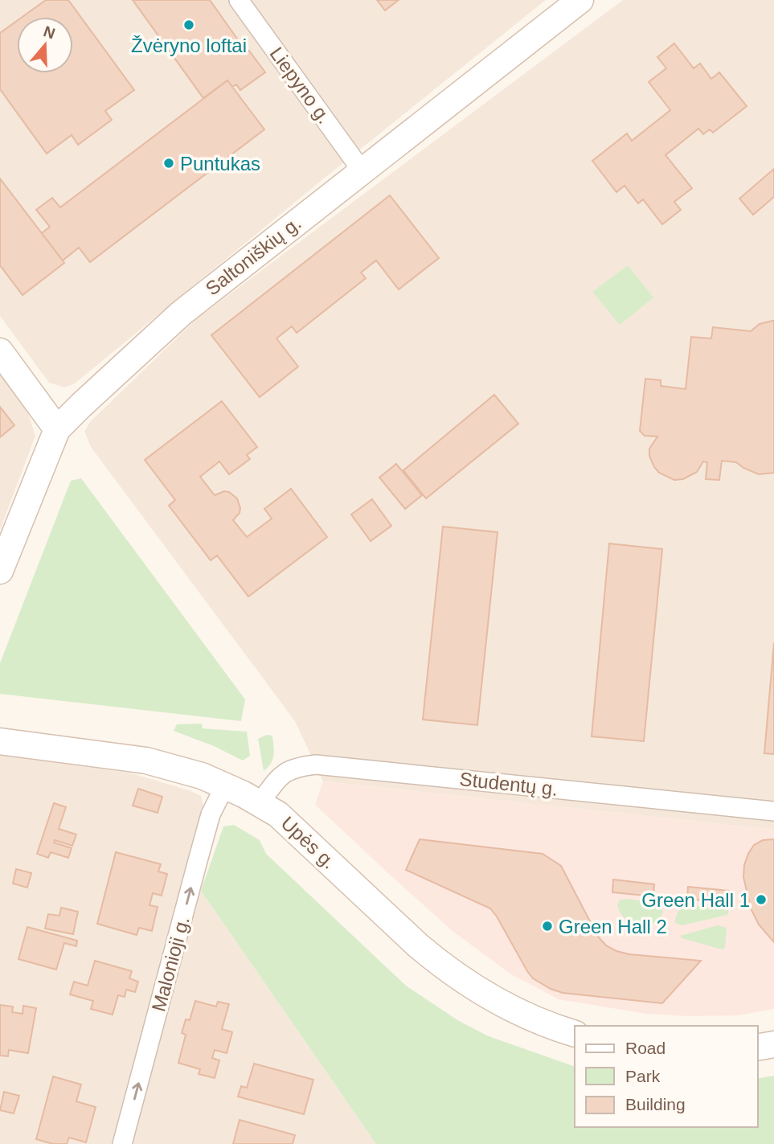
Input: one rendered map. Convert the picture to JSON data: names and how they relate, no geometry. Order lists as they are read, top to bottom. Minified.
{"streets":{"street":["Liepyno g.","Saltoniškių g.","Studentų g.","Upės g.","Malonioji g."]},"crossings":[["Liepyno g.","Saltoniškių g."],["Studentų g.","Upės g."],["Upės g.","Malonioji g."]],"one_way":["Malonioji g."],"places":["Žvėryno loftai","Puntukas","Green Hall 1","Green Hall 2"],"legend":["Road","Park","Building"],"north":"top"}
